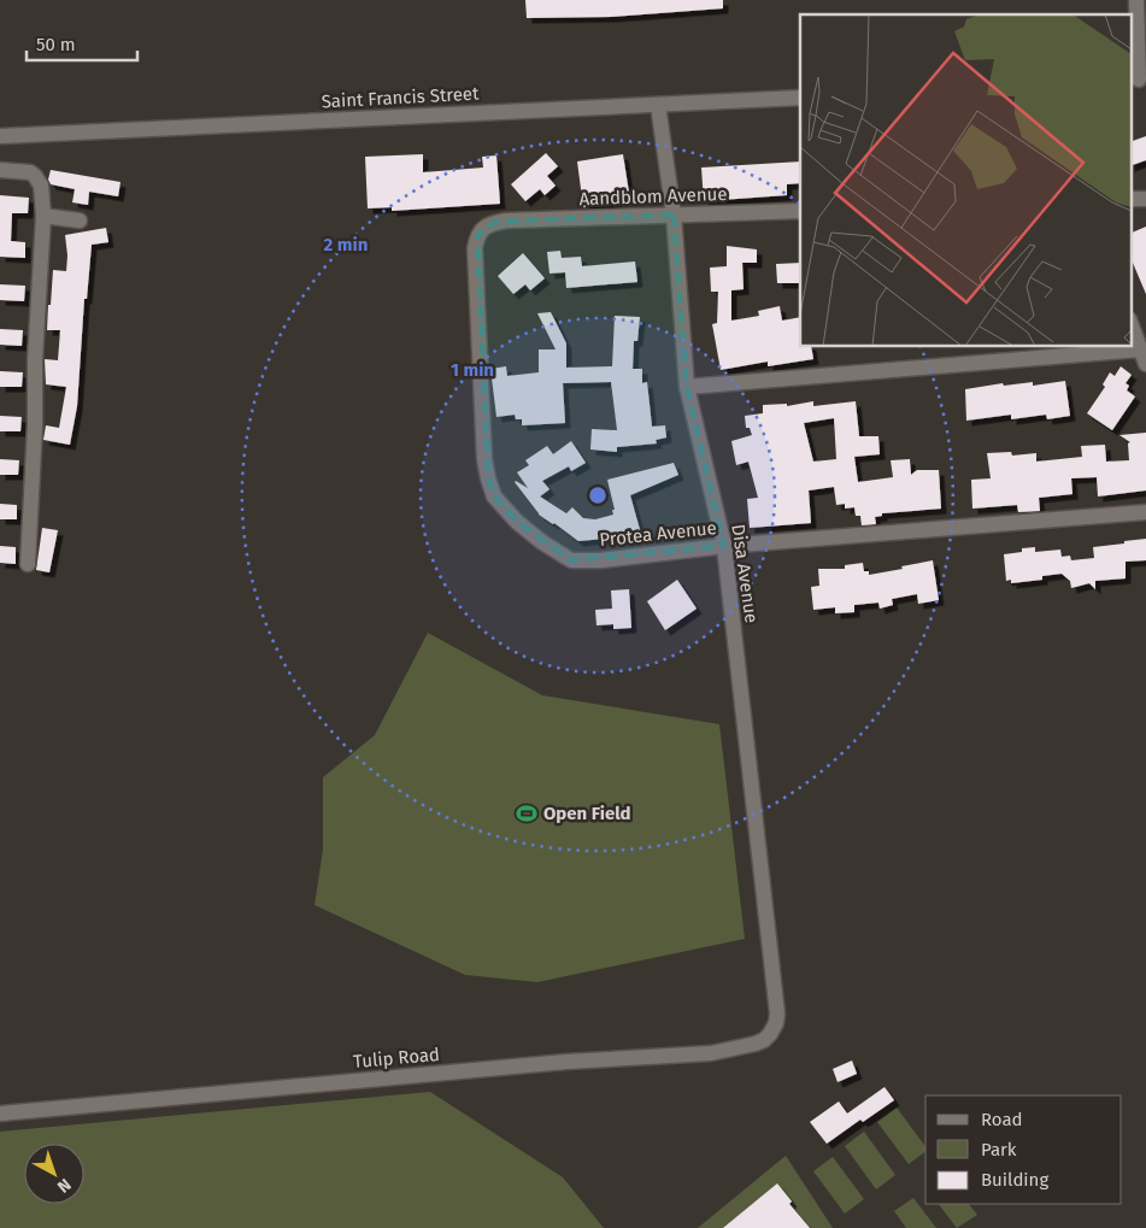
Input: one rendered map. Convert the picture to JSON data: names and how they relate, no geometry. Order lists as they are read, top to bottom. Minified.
{"streets":{"street":["Saint Francis Street","Aandblom Avenue","Protea Avenue","Disa Avenue","Tulip Road"]},"crossings":[["Saint Francis Street","Disa Avenue"],["Aandblom Avenue","Protea Avenue"],["Aandblom Avenue","Disa Avenue"],["Protea Avenue","Disa Avenue"],["Disa Avenue","Tulip Road"]],"places":{"sports":["Open Field"]},"legend":["Road","Park","Building"],"scale_bar":"50 m","north":"bottom right","rings":["2 min","1 min"]}
